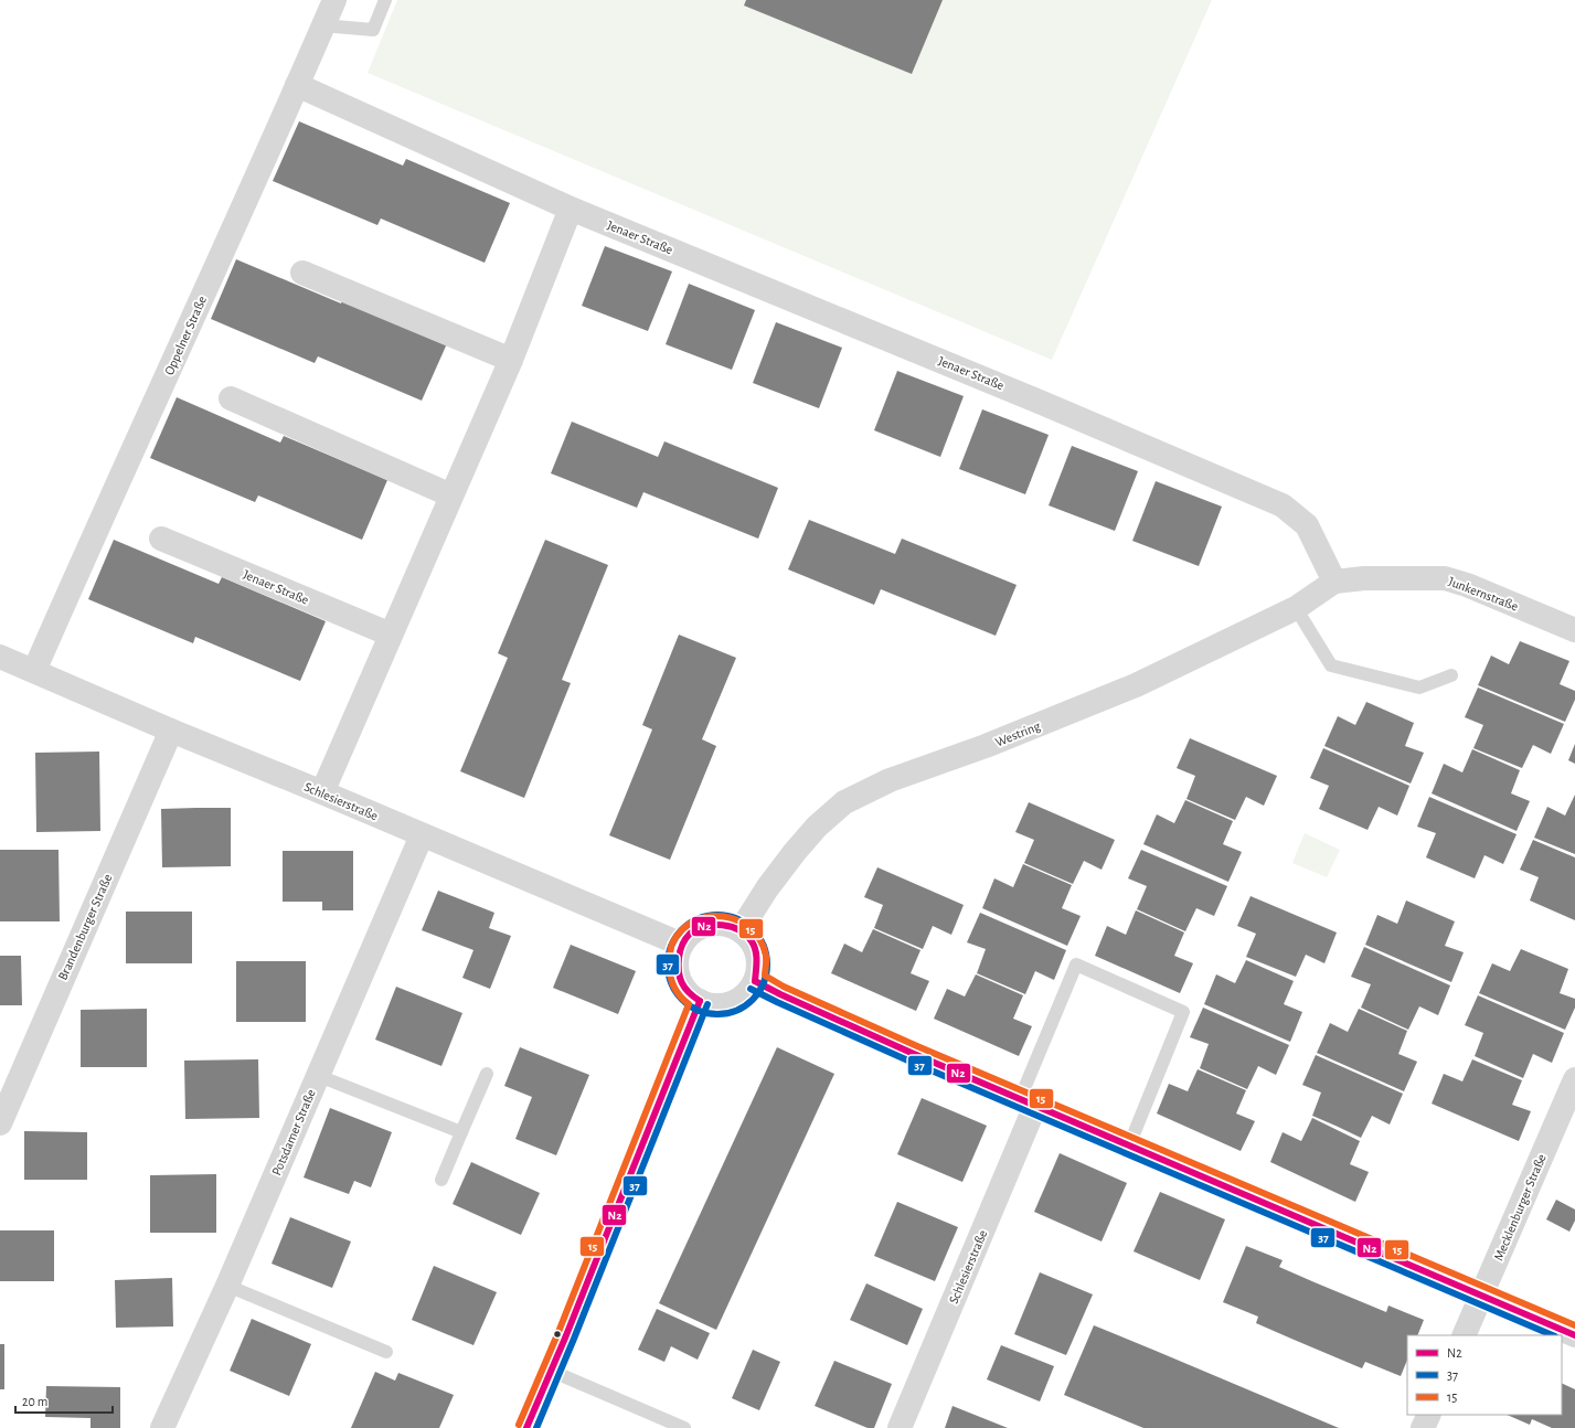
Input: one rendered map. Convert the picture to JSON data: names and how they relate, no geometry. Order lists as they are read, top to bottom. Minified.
{"streets":{"street":["Jenaer Straße","Oppelner Straße","Junkernstraße","Westring","Schlesierstraße","Brandenburger Straße","Potsdamer Straße","Mecklenburger Straße"]},"crossings":[["Jenaer Straße","Oppelner Straße"],["Jenaer Straße","Junkernstraße"],["Jenaer Straße","Westring"],["Oppelner Straße","Schlesierstraße"],["Junkernstraße","Westring"],["Westring","Schlesierstraße"],["Schlesierstraße","Brandenburger Straße"],["Schlesierstraße","Potsdamer Straße"]],"lines":["transit line 37","transit line 15","transit line N2"],"legend":["N2","37","15"],"scale_bar":"20 m"}
